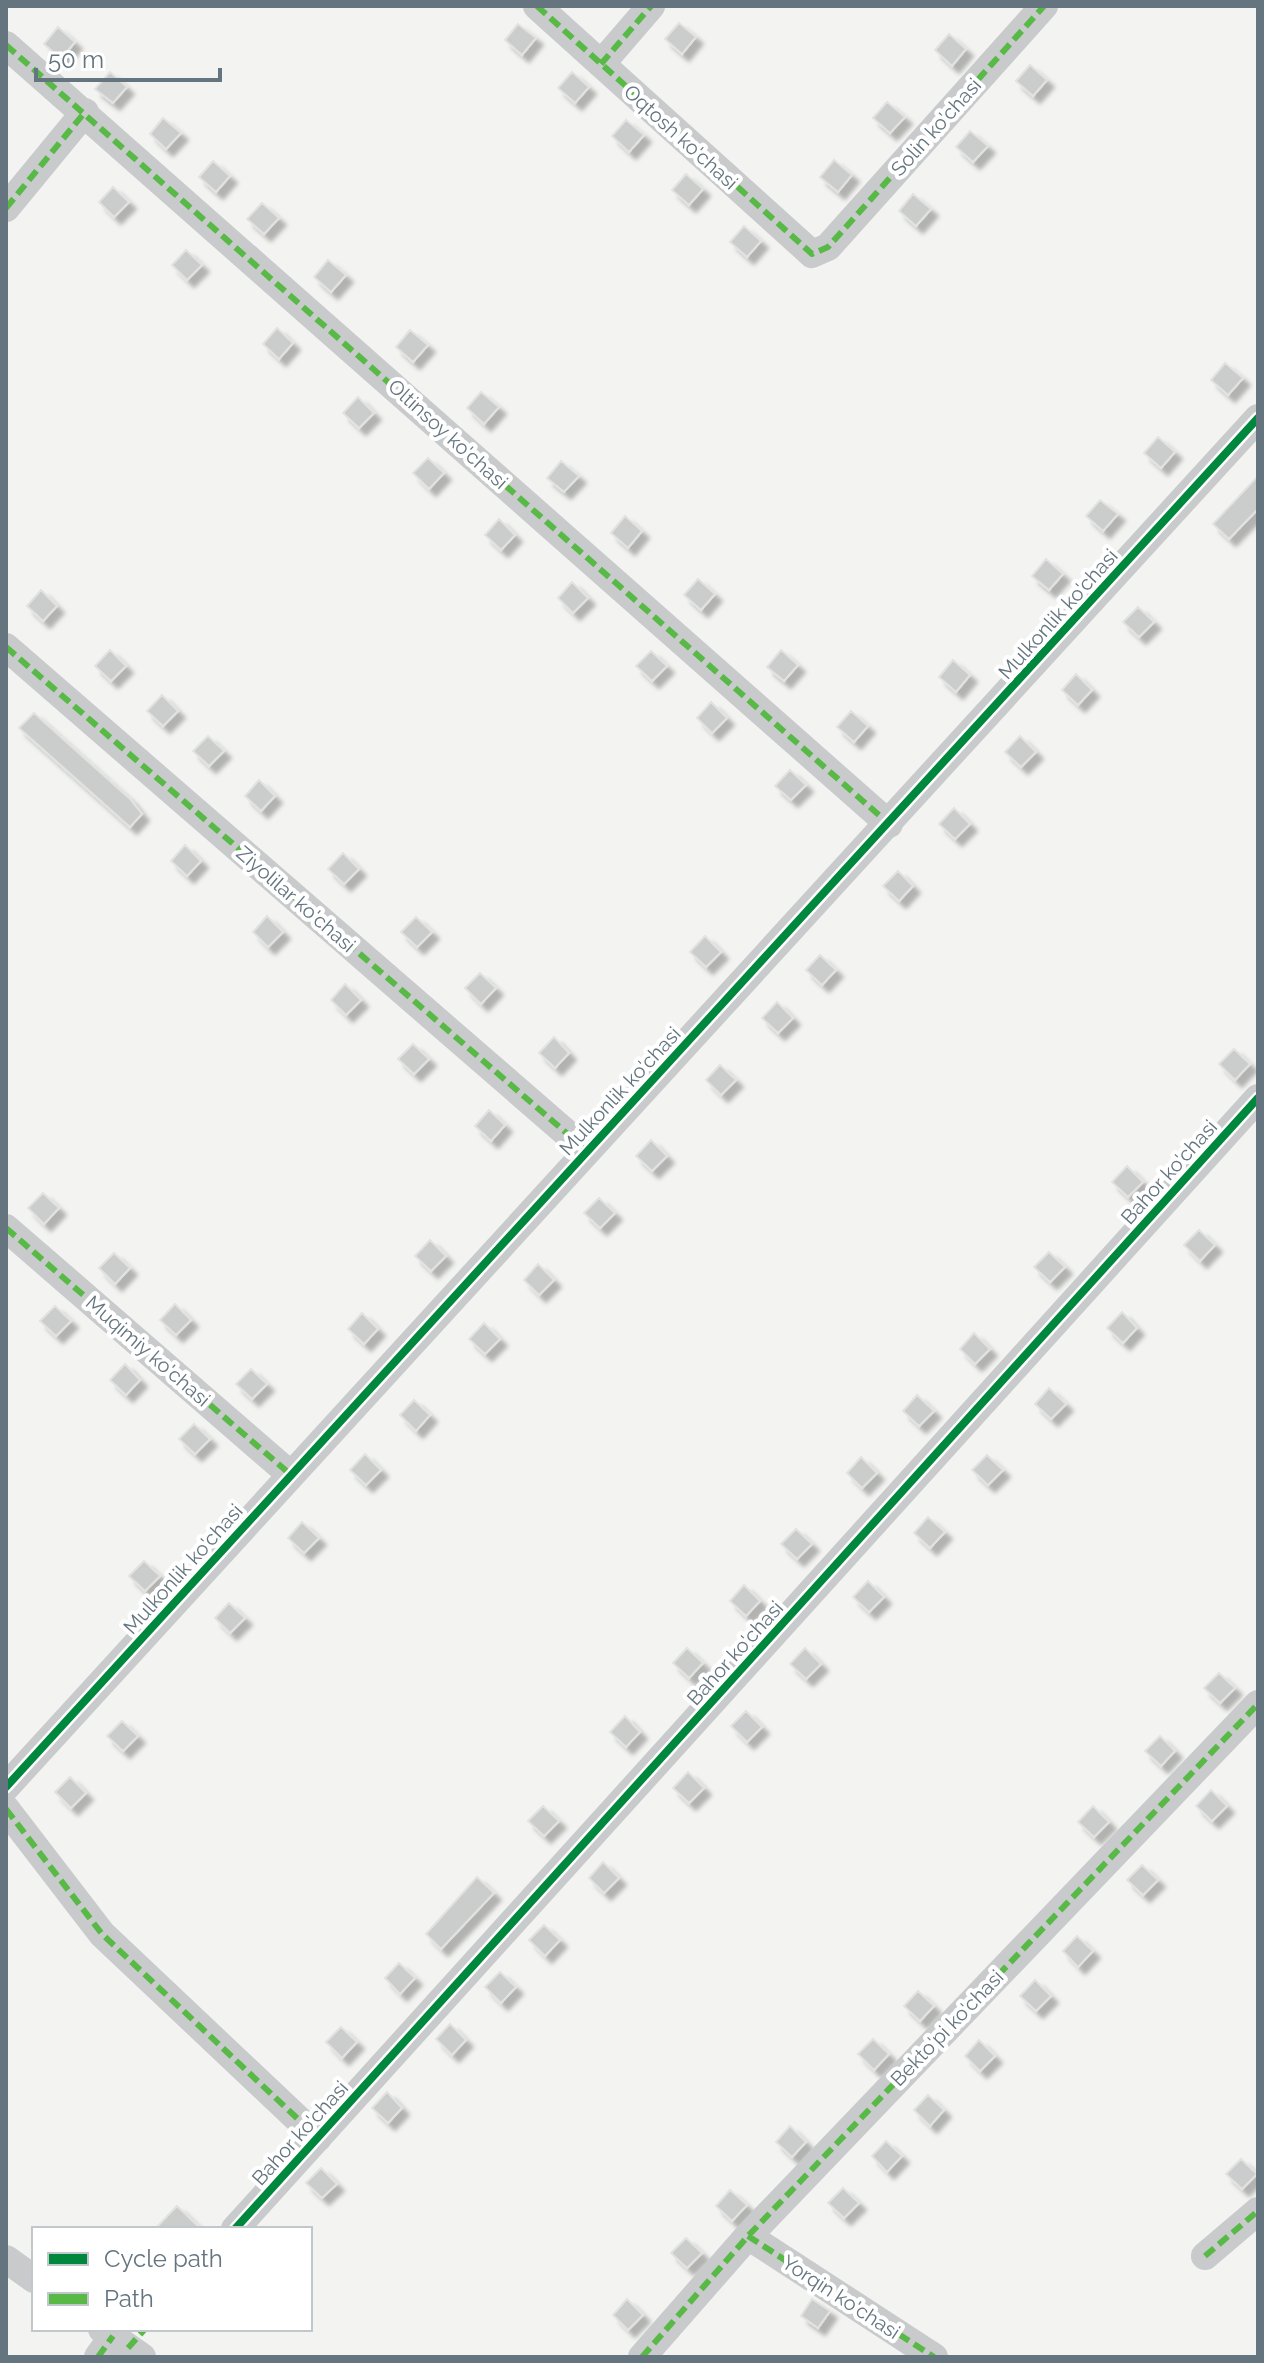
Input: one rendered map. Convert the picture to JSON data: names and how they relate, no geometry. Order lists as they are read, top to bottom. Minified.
{"streets":{"street":["Solin ko'chasi","Oqtosh ko'chasi","Oltinsoy ko'chasi","Mulkonlik ko'chasi","Ziyolilar ko'chasi","Bahor ko'chasi","Muqimiy ko'chasi","Bekto'pi ko'chasi","Yorqin ko'chasi"]},"crossings":[["Solin ko'chasi","Oqtosh ko'chasi"],["Oltinsoy ko'chasi","Mulkonlik ko'chasi"],["Mulkonlik ko'chasi","Ziyolilar ko'chasi"],["Mulkonlik ko'chasi","Muqimiy ko'chasi"],["Bekto'pi ko'chasi","Yorqin ko'chasi"]],"legend":["Cycle path","Path"],"scale_bar":"50 m"}
